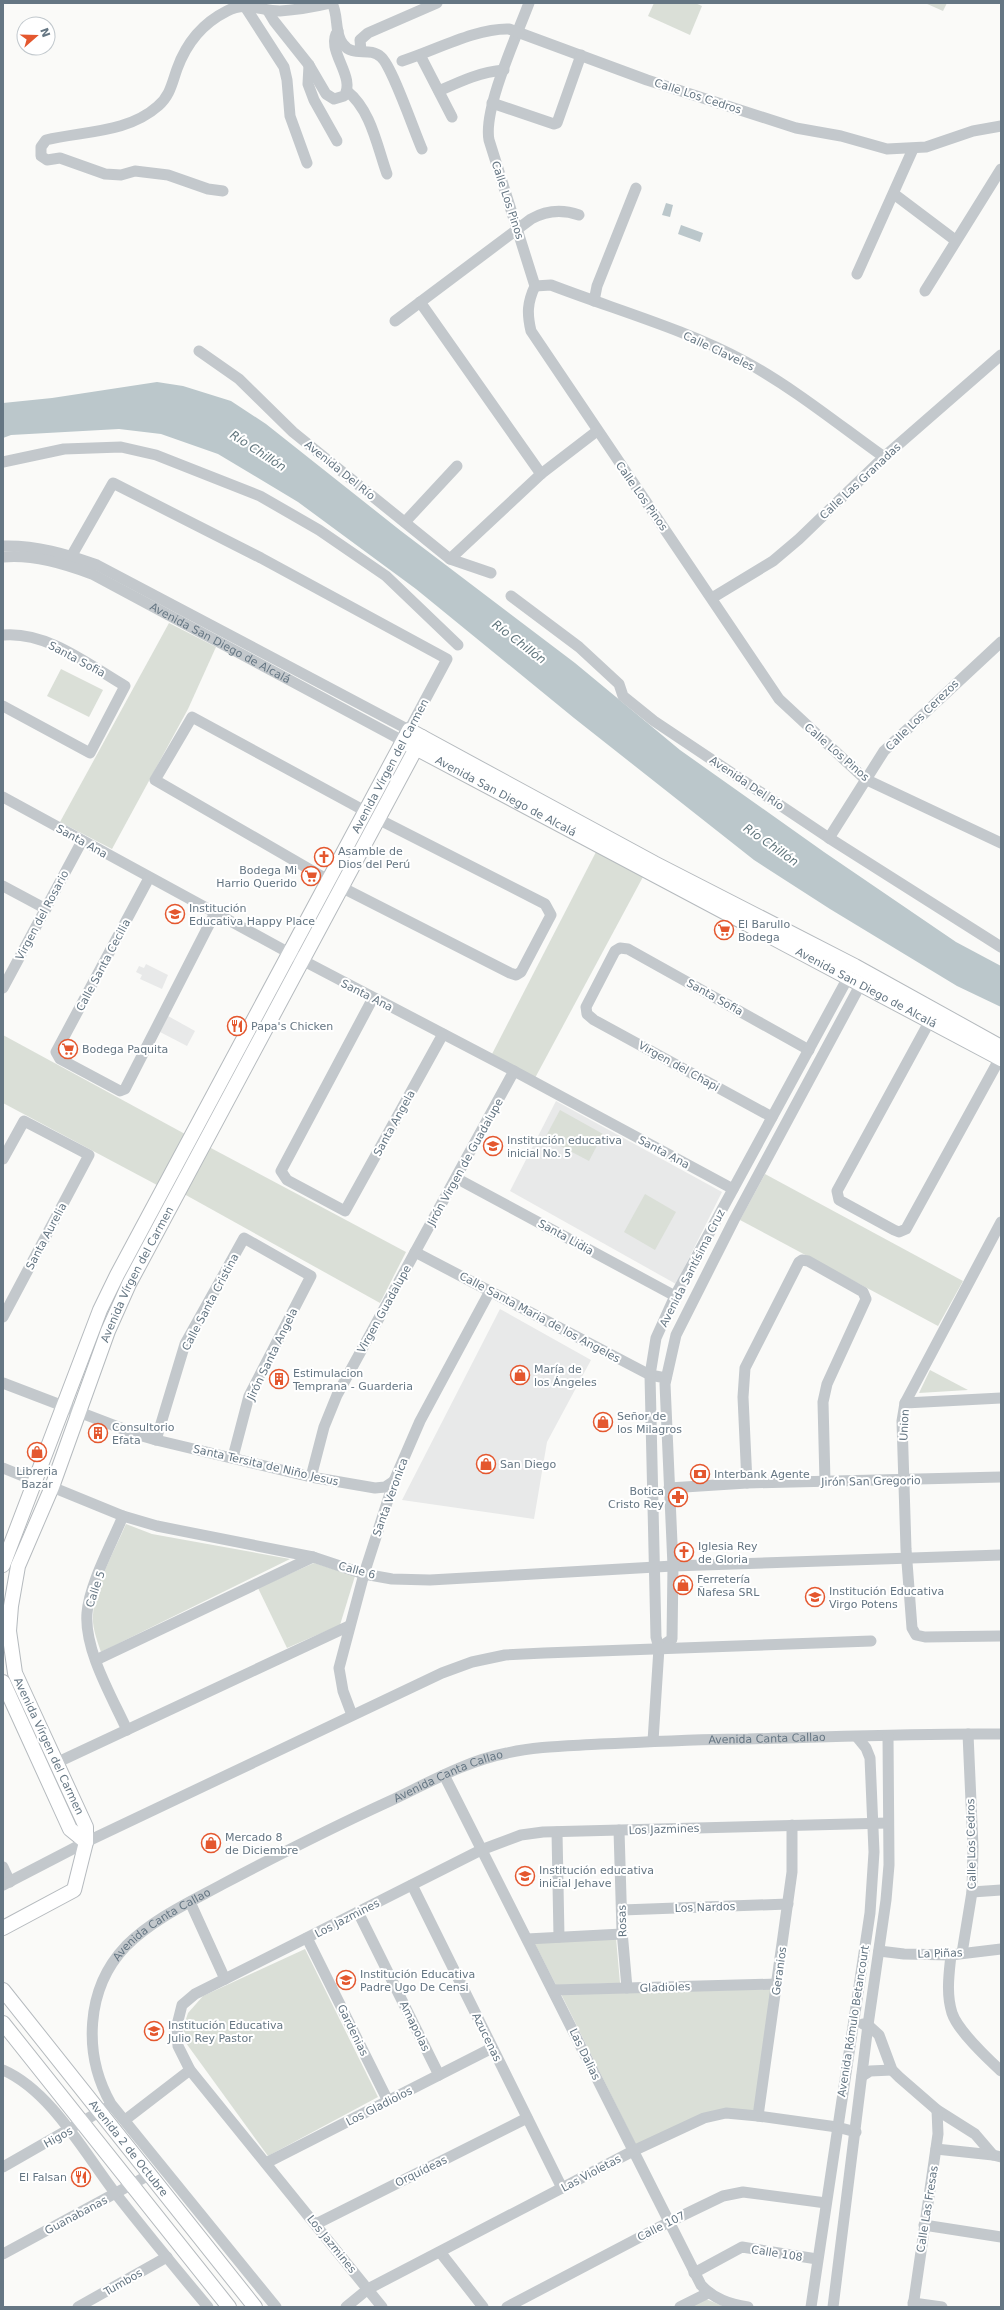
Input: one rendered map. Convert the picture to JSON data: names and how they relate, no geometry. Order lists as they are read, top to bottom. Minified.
{"streets":{"main road":["Avenida San Diego de Alcalá","Avenida Vírgen del Carmen","Avenida 2 de Octubre"],"street":["Calle Los Cedros","Calle Los Pinos","Calle Claveles","Avenida Del Río","Calle Las Granadas","Santa Sofia","Calle Los Cerezos","Santa Ana","Virgen del Rosario","Calle Santa Cecilia","Virgen del Chapi","Santa Angela","Jirón Virgen de Guadalupe","Santa Aurelia","Santa Lidia","Avenida Santísima Cruz","Calle Santa Cristina","Virgen Guadalupe","Calle Santa Maria de los Angeles","Jirón Santa Angela","Union","Santa Tersita de Niño Jesus","Jirón San Gregorio","Santa Veronica","Calle 6","Calle 5","Avenida Canta Callao","Los Jazmines","Los Nardos","Rosas","La Piñas","Geranios","Gladioles","Avenida Rómulo Betancourt","Amapolas","Gardenias","Azucenas","Las Dalias","Los Gladiolos","Higos","Orquídeas","Las Violetas","Calle Las Fresas","Guanabanas","Calle 107","Calle 108","Tumbos"]},"crossings":[["Calle Los Cedros","Calle Los Pinos"],["Calle Los Cedros","Avenida Canta Callao"],["Calle Los Cedros","La Piñas"],["Calle Los Pinos","Calle Claveles"],["Calle Los Pinos","Calle Las Granadas"],["Calle Los Pinos","Calle Los Cerezos"],["Calle Claveles","Calle Las Granadas"],["Avenida Del Río","Calle Los Cerezos"],["Avenida San Diego de Alcalá","Avenida Vírgen del Carmen"],["Avenida San Diego de Alcalá","Avenida Santísima Cruz"],["Santa Sofia","Virgen del Chapi"],["Santa Sofia","Avenida Santísima Cruz"],["Avenida Vírgen del Carmen","Santa Ana"],["Avenida Vírgen del Carmen","Santa Tersita de Niño Jesus"],["Avenida Vírgen del Carmen","Calle 6"],["Santa Ana","Virgen del Rosario"],["Santa Ana","Calle Santa Cecilia"],["Santa Ana","Santa Angela"],["Santa Ana","Jirón Virgen de Guadalupe"],["Santa Ana","Avenida Santísima Cruz"],["Virgen del Chapi","Avenida Santísima Cruz"],["Jirón Virgen de Guadalupe","Santa Lidia"],["Jirón Virgen de Guadalupe","Virgen Guadalupe"],["Jirón Virgen de Guadalupe","Calle Santa Maria de los Angeles"],["Santa Lidia","Avenida Santísima Cruz"],["Avenida Santísima Cruz","Calle Santa Maria de los Angeles"],["Avenida Santísima Cruz","Jirón San Gregorio"],["Avenida Santísima Cruz","Calle 6"],["Avenida Santísima Cruz","Avenida Canta Callao"],["Calle Santa Cristina","Jirón Santa Angela"],["Calle Santa Cristina","Santa Tersita de Niño Jesus"],["Virgen Guadalupe","Calle Santa Maria de los Angeles"],["Virgen Guadalupe","Santa Tersita de Niño Jesus"],["Calle Santa Maria de los Angeles","Santa Veronica"],["Jirón Santa Angela","Santa Tersita de Niño Jesus"],["Union","Jirón San Gregorio"],["Union","Calle 6"],["Santa Tersita de Niño Jesus","Santa Veronica"],["Santa Veronica","Calle 6"],["Calle 6","Calle 5"],["Avenida Canta Callao","Avenida Rómulo Betancourt"],["Avenida Canta Callao","Las Dalias"],["Avenida Canta Callao","Higos"],["Avenida Canta Callao","Avenida 2 de Octubre"],["Los Jazmines","Rosas"],["Los Jazmines","Geranios"],["Los Jazmines","Avenida Rómulo Betancourt"],["Los Jazmines","Amapolas"],["Los Jazmines","Gardenias"],["Los Jazmines","Azucenas"],["Los Jazmines","Las Dalias"],["Los Jazmines","Los Gladiolos"],["Los Jazmines","Orquídeas"],["Los Jazmines","Las Violetas"],["Los Nardos","Rosas"],["Los Nardos","Geranios"],["Rosas","Gladioles"],["La Piñas","Avenida Rómulo Betancourt"],["Geranios","Gladioles"],["Geranios","Las Violetas"],["Gladioles","Las Dalias"],["Avenida Rómulo Betancourt","Las Violetas"],["Avenida Rómulo Betancourt","Calle 107"],["Avenida Rómulo Betancourt","Calle 108"],["Amapolas","Los Gladiolos"],["Gardenias","Los Gladiolos"],["Azucenas","Los Gladiolos"],["Azucenas","Orquídeas"],["Azucenas","Las Violetas"],["Las Dalias","Las Violetas"],["Las Dalias","Calle 107"],["Las Dalias","Calle 108"],["Higos","Avenida 2 de Octubre"],["Avenida 2 de Octubre","Guanabanas"]],"water":["Río Chillón"],"places":{"church":["Asamble de Dios del Perú","Iglesia Rey de Gloria"],"supermarket":["Bodega Mi Harrio Querido","El Barullo Bodega","Bodega Paquita"],"school or university":["Institución Educativa Happy Place","Institución educativa inicial No. 5","Institución Educativa Virgo Potens","Institución educativa inicial Jehave","Institución Educativa Padre Ugo De Censi","Institución Educativa Julio Rey Pastor"],"restaurant":["Papa's Chicken","El Falsan"],"shop":["María de los Ángeles","Señor de los Milagros","Libreria Bazar","San Diego","Ferretería Ñafesa SRL","Mercado 8 de Diciembre"],"building":["Estimulacion Temprana - Guarderia","Consultorio Efata"],"bank":["Interbank Agente"],"pharmacy":["Botica Cristo Rey"]},"north":"right"}
